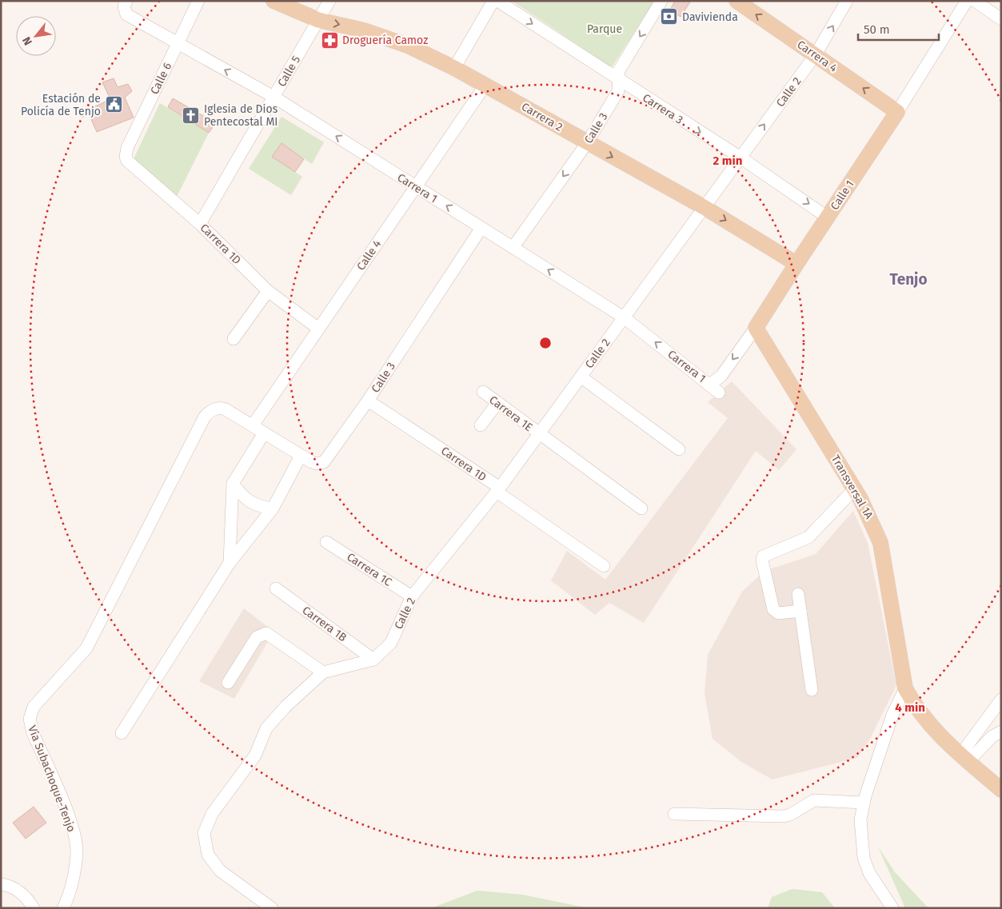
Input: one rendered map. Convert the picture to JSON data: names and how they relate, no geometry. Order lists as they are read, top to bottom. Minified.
{"streets":{"main road":["Carrera 4","Carrera 2","Calle 1","Transversal 1A"],"street":["Calle 5","Calle 6","Calle 2","Carrera 3","Calle 3","Carrera 1","Carrera 1D","Calle 4","Carrera 1E","Carrera 1C","Carrera 1B","Vía Subachoque-Tenjo"]},"crossings":[["Carrera 4","Calle 2"],["Carrera 4","Calle 1"],["Calle 5","Carrera 2"],["Calle 5","Carrera 1"],["Calle 5","Carrera 1D"],["Calle 6","Carrera 1"],["Calle 6","Carrera 1D"],["Calle 2","Carrera 3"],["Calle 2","Carrera 2"],["Calle 2","Carrera 1"],["Calle 2","Carrera 1D"],["Calle 2","Carrera 1E"],["Calle 2","Carrera 1C"],["Calle 2","Carrera 1B"],["Carrera 3","Calle 3"],["Carrera 3","Calle 1"],["Carrera 2","Calle 3"],["Carrera 2","Calle 1"],["Carrera 2","Calle 4"],["Calle 3","Carrera 1"],["Calle 3","Carrera 1D"],["Carrera 1","Calle 1"],["Carrera 1","Calle 4"],["Calle 1","Transversal 1A"],["Carrera 1D","Calle 4"],["Calle 4","Vía Subachoque-Tenjo"]],"one_way":["Carrera 4","Carrera 3","Carrera 2","Calle 3","Carrera 1"],"districts":["Tenjo"],"parks":["Parque"],"places":{"bank":["Davivienda"],"pharmacy":["Droguería Camoz"],"public building":["Estación de Policía de Tenjo"],"church":["Iglesia de Dios Pentecostal MI"]},"scale_bar":"50 m","north":"bottom left","rings":["2 min","4 min"]}
